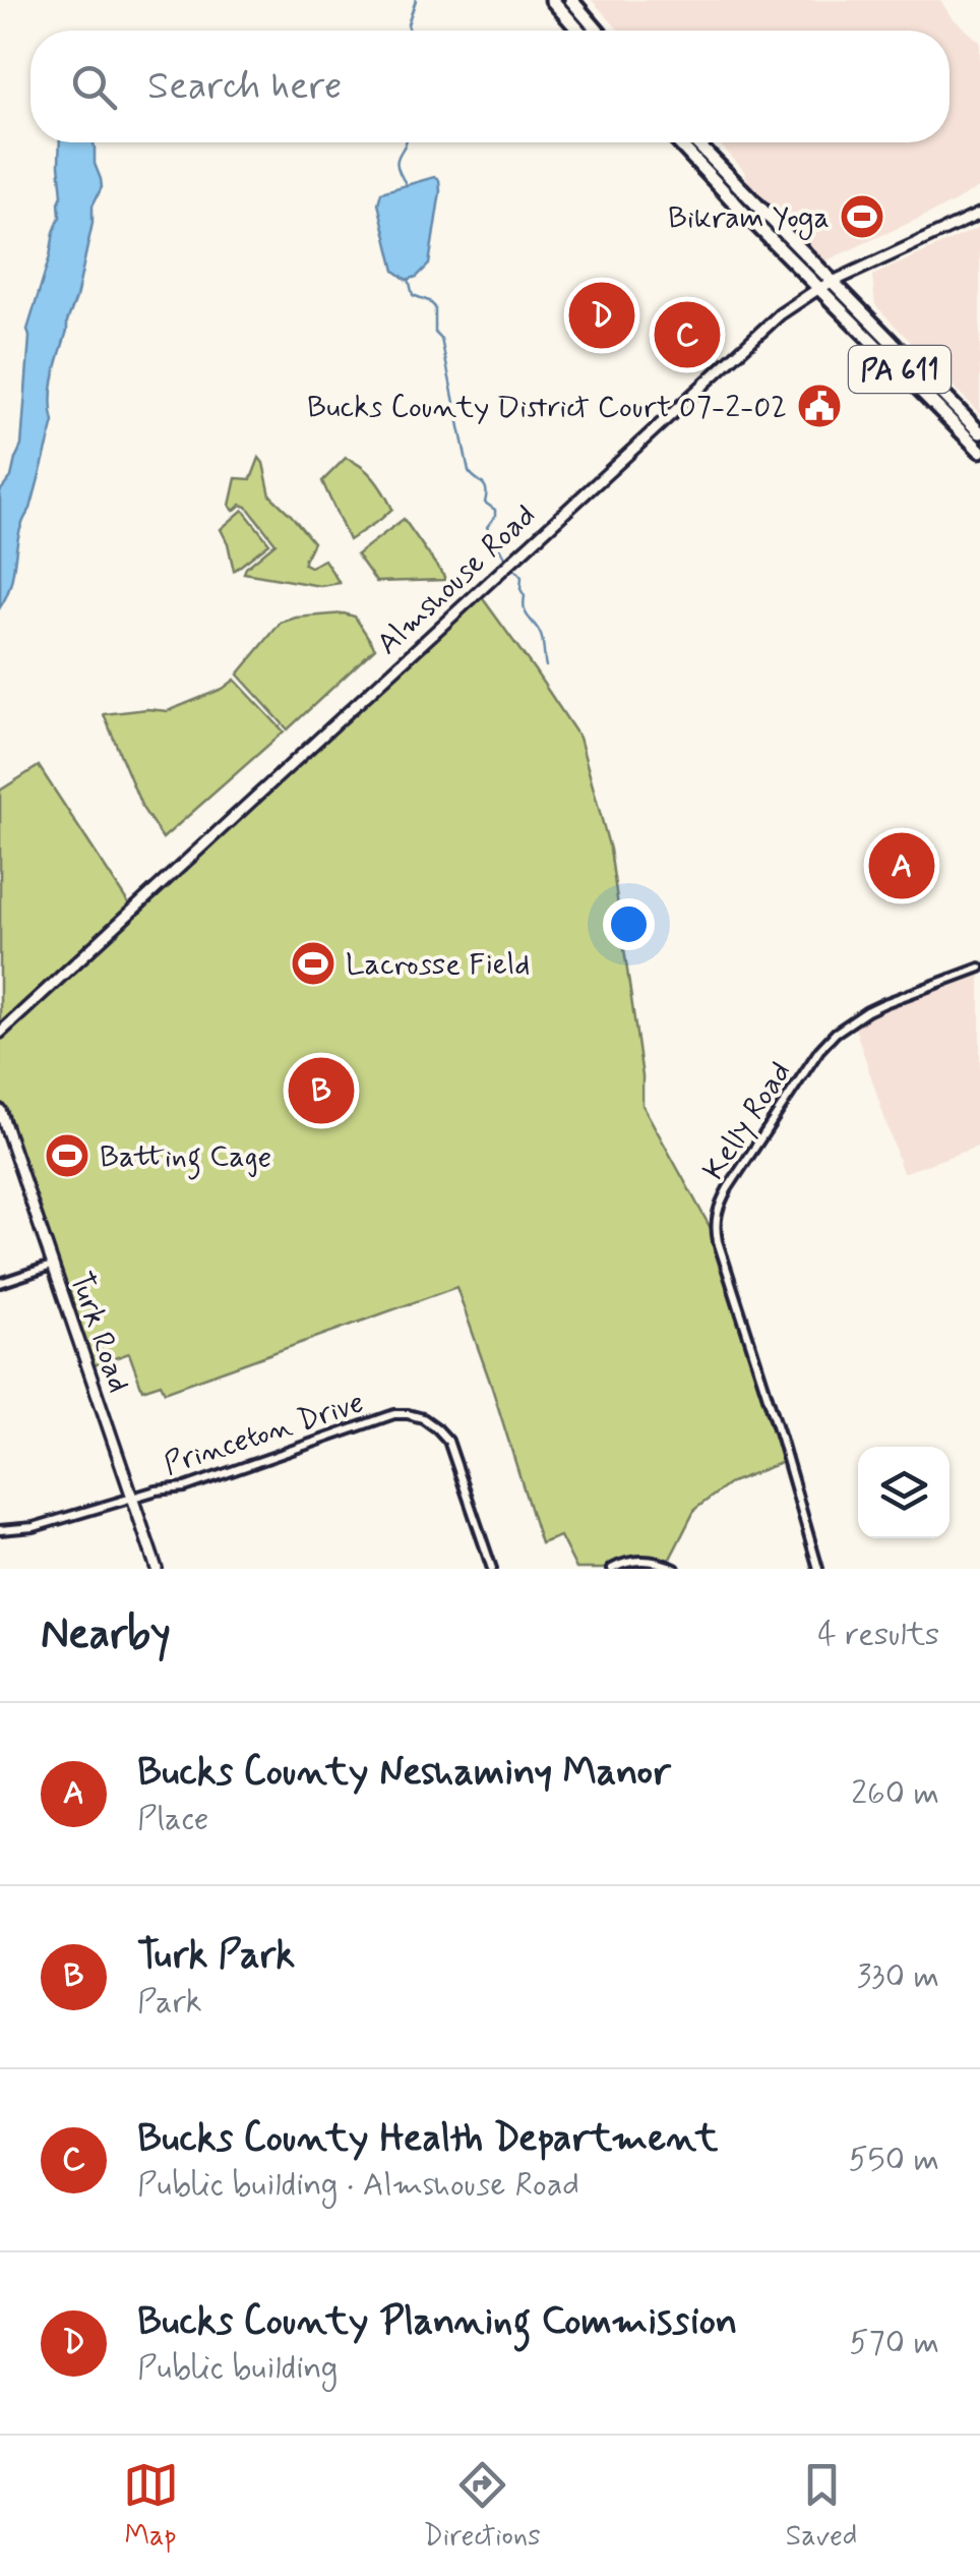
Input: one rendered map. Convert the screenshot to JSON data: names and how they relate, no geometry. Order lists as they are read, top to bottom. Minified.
{"streets":{"highway":["PA 611"],"street":["Almshouse Road","Kelly Road","Turk Road","Princeton Drive"]},"crossings":[["PA 611","Almshouse Road"],["Turk Road","Princeton Drive"]],"places":{"sports":["Bikram Yoga","Lacrosse Field","Batting Cage"],"public building":["Bucks County District Court 07-2-02"]},"page":{"search":"Search here","pins":["D","C","A","B"],"heading":["Nearby","4 results"],"list":[{"mark":"A","name":"Bucks County Neshaminy Manor","note":"Place","value":"260 m"},{"mark":"B","name":"Turk Park","note":"Park","value":"330 m"},{"mark":"C","name":"Bucks County Health Department","note":"Public building · Almshouse Road","value":"550 m"},{"mark":"D","name":"Bucks County Planning Commission","note":"Public building","value":"570 m"}],"nav":["Map","Directions","Saved"]}}
